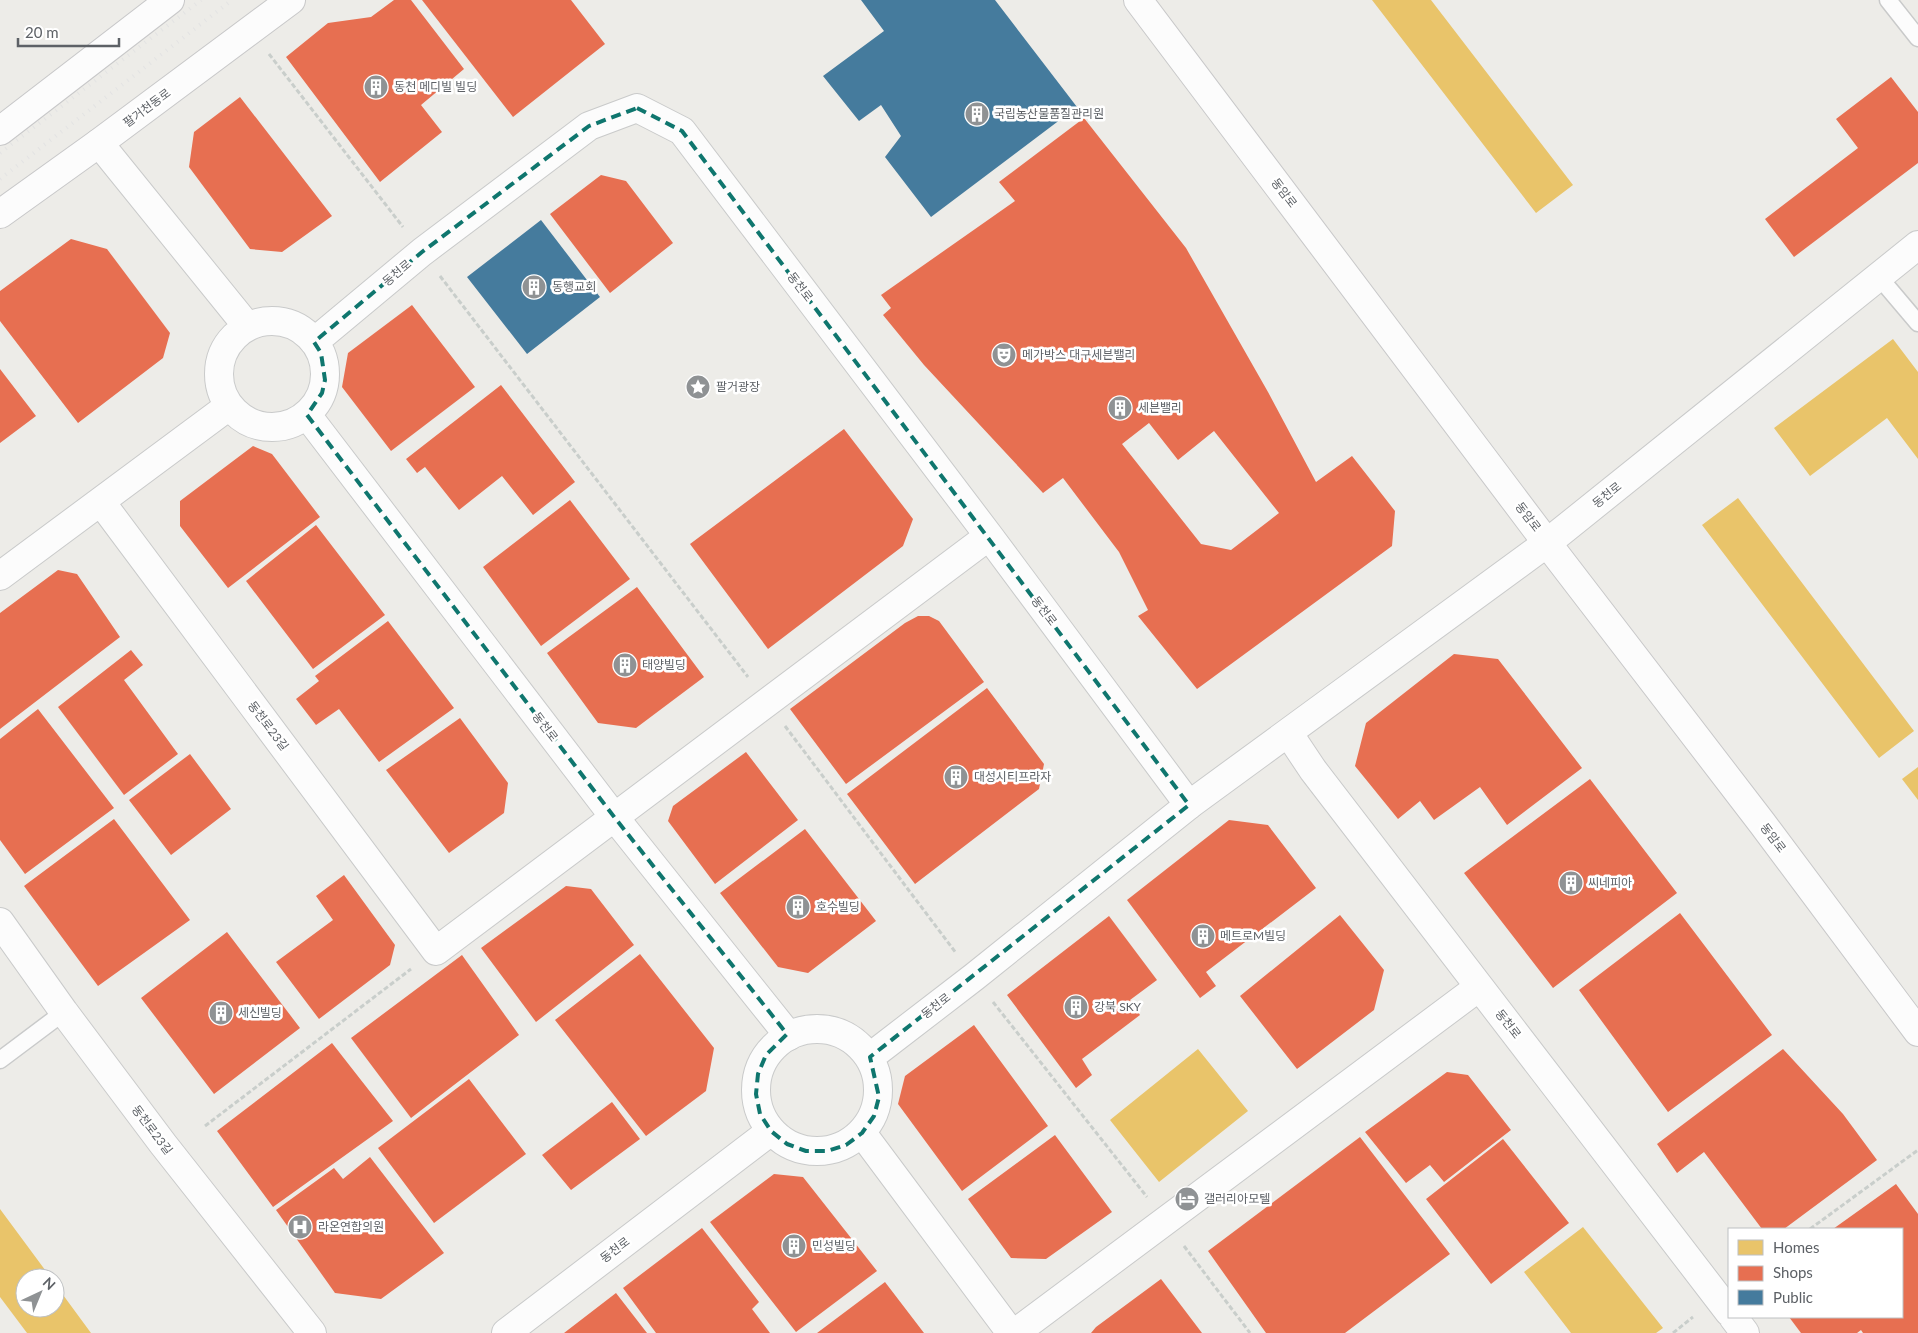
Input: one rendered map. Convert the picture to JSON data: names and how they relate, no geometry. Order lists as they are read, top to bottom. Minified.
{"streets":{"street":["팔거천동로","동암로","동천로","동천로23길"]},"crossings":[["동암로","동천로"]],"places":{"building":["동천 메디빌 빌딩","국립농산물품질관리원","동행교회","세븐밸리","태양빌딩","대성시티프라자","씨네피아","호수빌딩","메트로M빌딩","강북 SKY","세신빌딩","민성빌딩"],"theatre":["메가박스 대구세븐밸리"],"place":["팔거광장"],"hotel":["갤러리아모텔"],"hospital":["라온연합의원"]},"legend":["Homes","Shops","Public"],"scale_bar":"20 m","north":"top right"}
